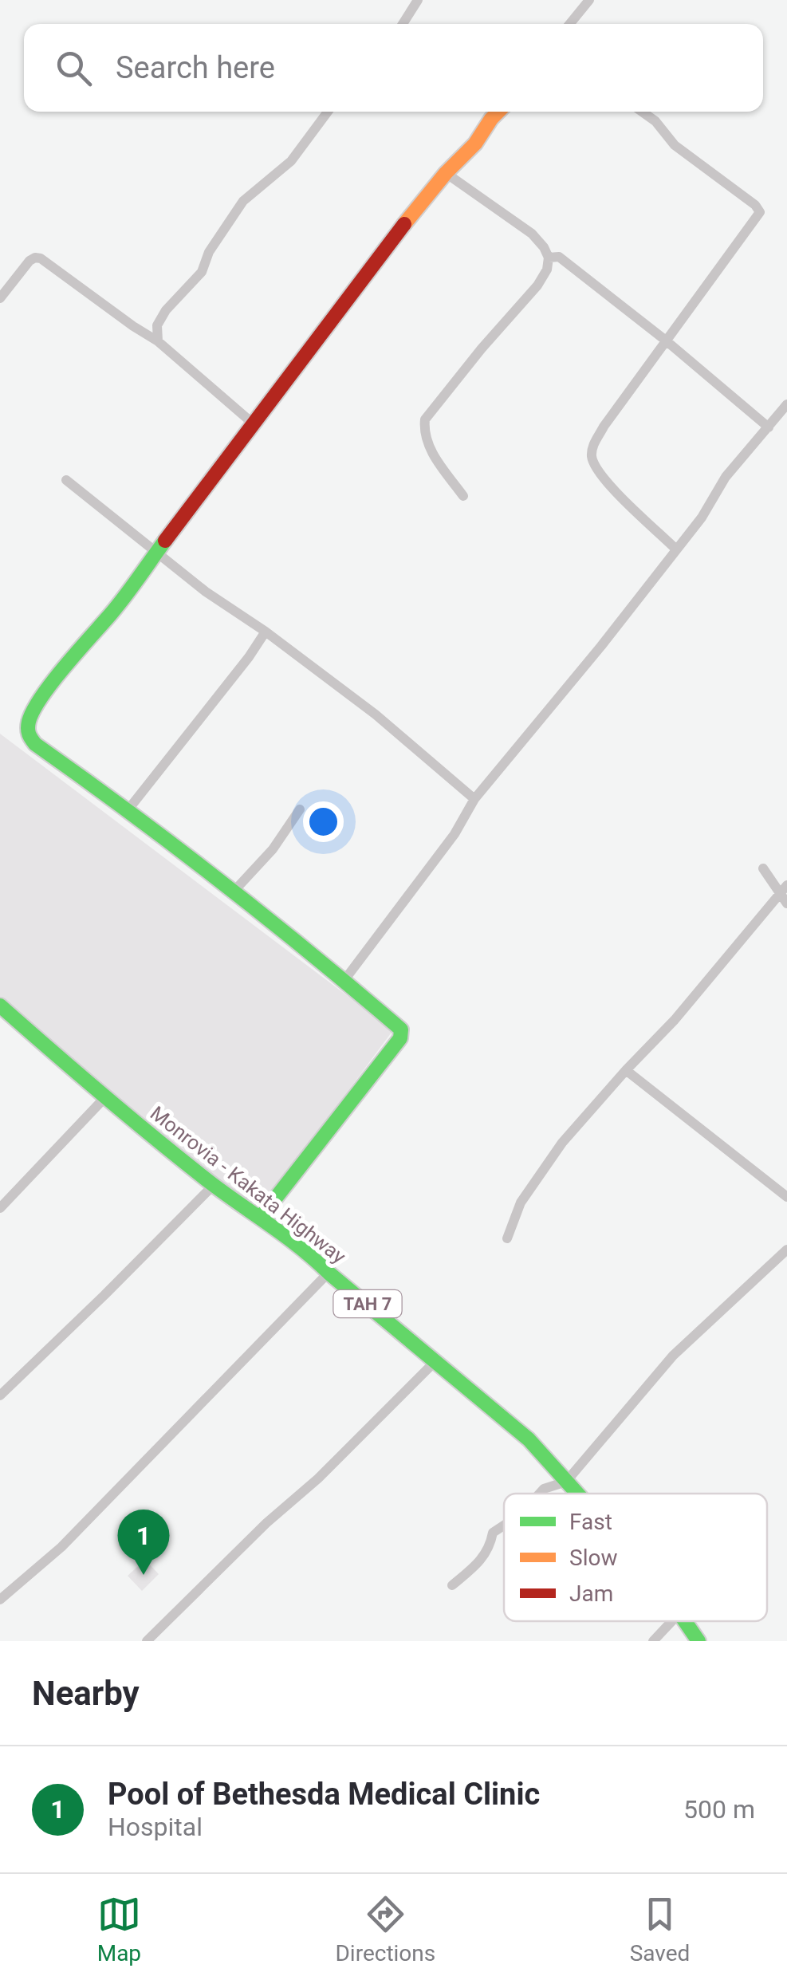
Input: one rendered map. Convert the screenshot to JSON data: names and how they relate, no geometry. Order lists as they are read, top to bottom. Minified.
{"streets":{"main road":["Monrovia - Kakata Highway","TAH 7"]},"legend":["Fast","Slow","Jam"],"page":{"search":"Search here","pins":"1","heading":"Nearby","list":[{"mark":"1","name":"Pool of Bethesda Medical Clinic","note":"Hospital","value":"500 m"}],"nav":["Map","Directions","Saved"]}}
